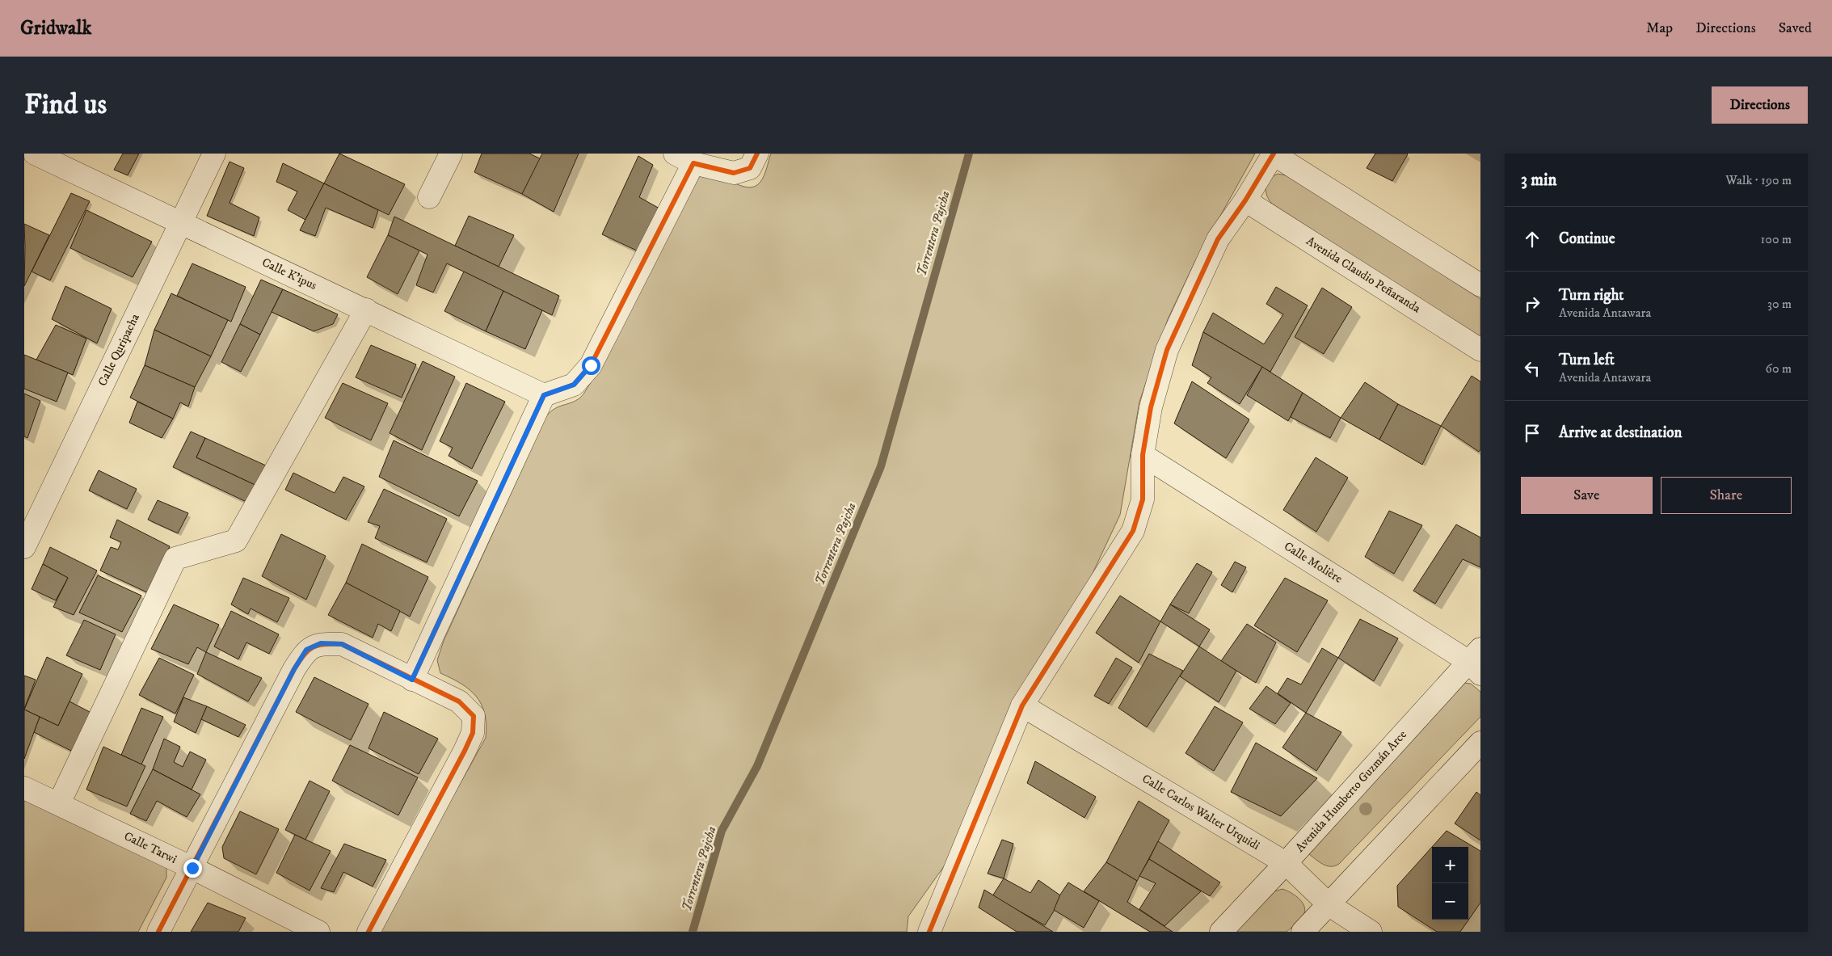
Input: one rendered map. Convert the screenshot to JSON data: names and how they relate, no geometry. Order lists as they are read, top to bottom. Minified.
{"streets":{"street":["Calle K'ipus","Avenida Claudio Peñaranda","Calle Quripacha","Calle Molière","Avenida Humberto Guzmán Arce","Calle Carlos Walter Urquidi","Calle Tarwi"]},"crossings":[["Calle K'ipus","Calle Quripacha"],["Calle Molière","Avenida Humberto Guzmán Arce"],["Avenida Humberto Guzmán Arce","Calle Carlos Walter Urquidi"]],"water":["Torrentera Pajcha"],"page":{"header":"Gridwalk","nav":["Map","Directions","Saved"],"buttons":["Directions",["Save","Share"]],"title":"Find us","heading":["3 min","Walk · 190 m"],"list":[["Continue","100 m"],["Turn right","Avenida Antawara","30 m"],["Turn left","Avenida Antawara","60 m"],"Arrive at destination"],"map_buttons":["+","−"]}}
